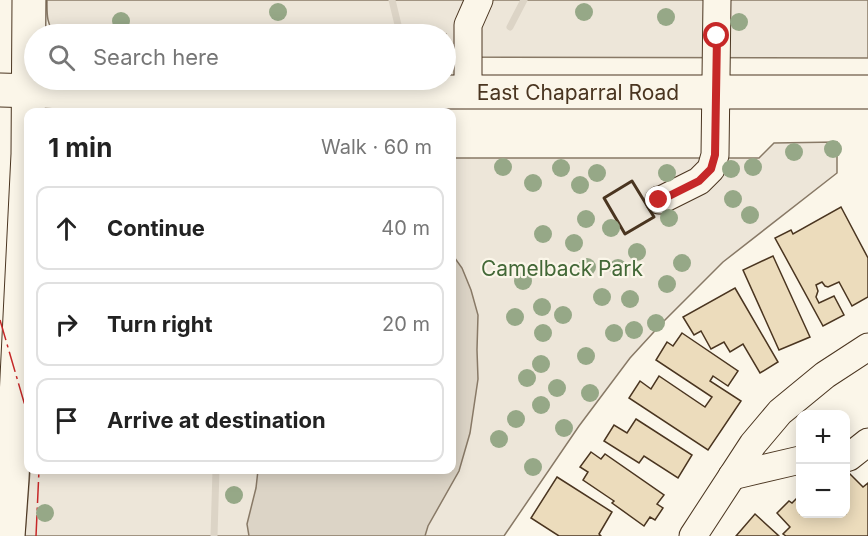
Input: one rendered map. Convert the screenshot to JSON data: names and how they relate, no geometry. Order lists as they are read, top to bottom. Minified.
{"streets":{"main road":["East Chaparral Road"]},"parks":["Camelback Park"],"page":{"search":"Search here","heading":["1 min","Walk · 60 m"],"list":[["Continue","40 m"],["Turn right","20 m"],"Arrive at destination"],"map_buttons":["+","−"]}}
